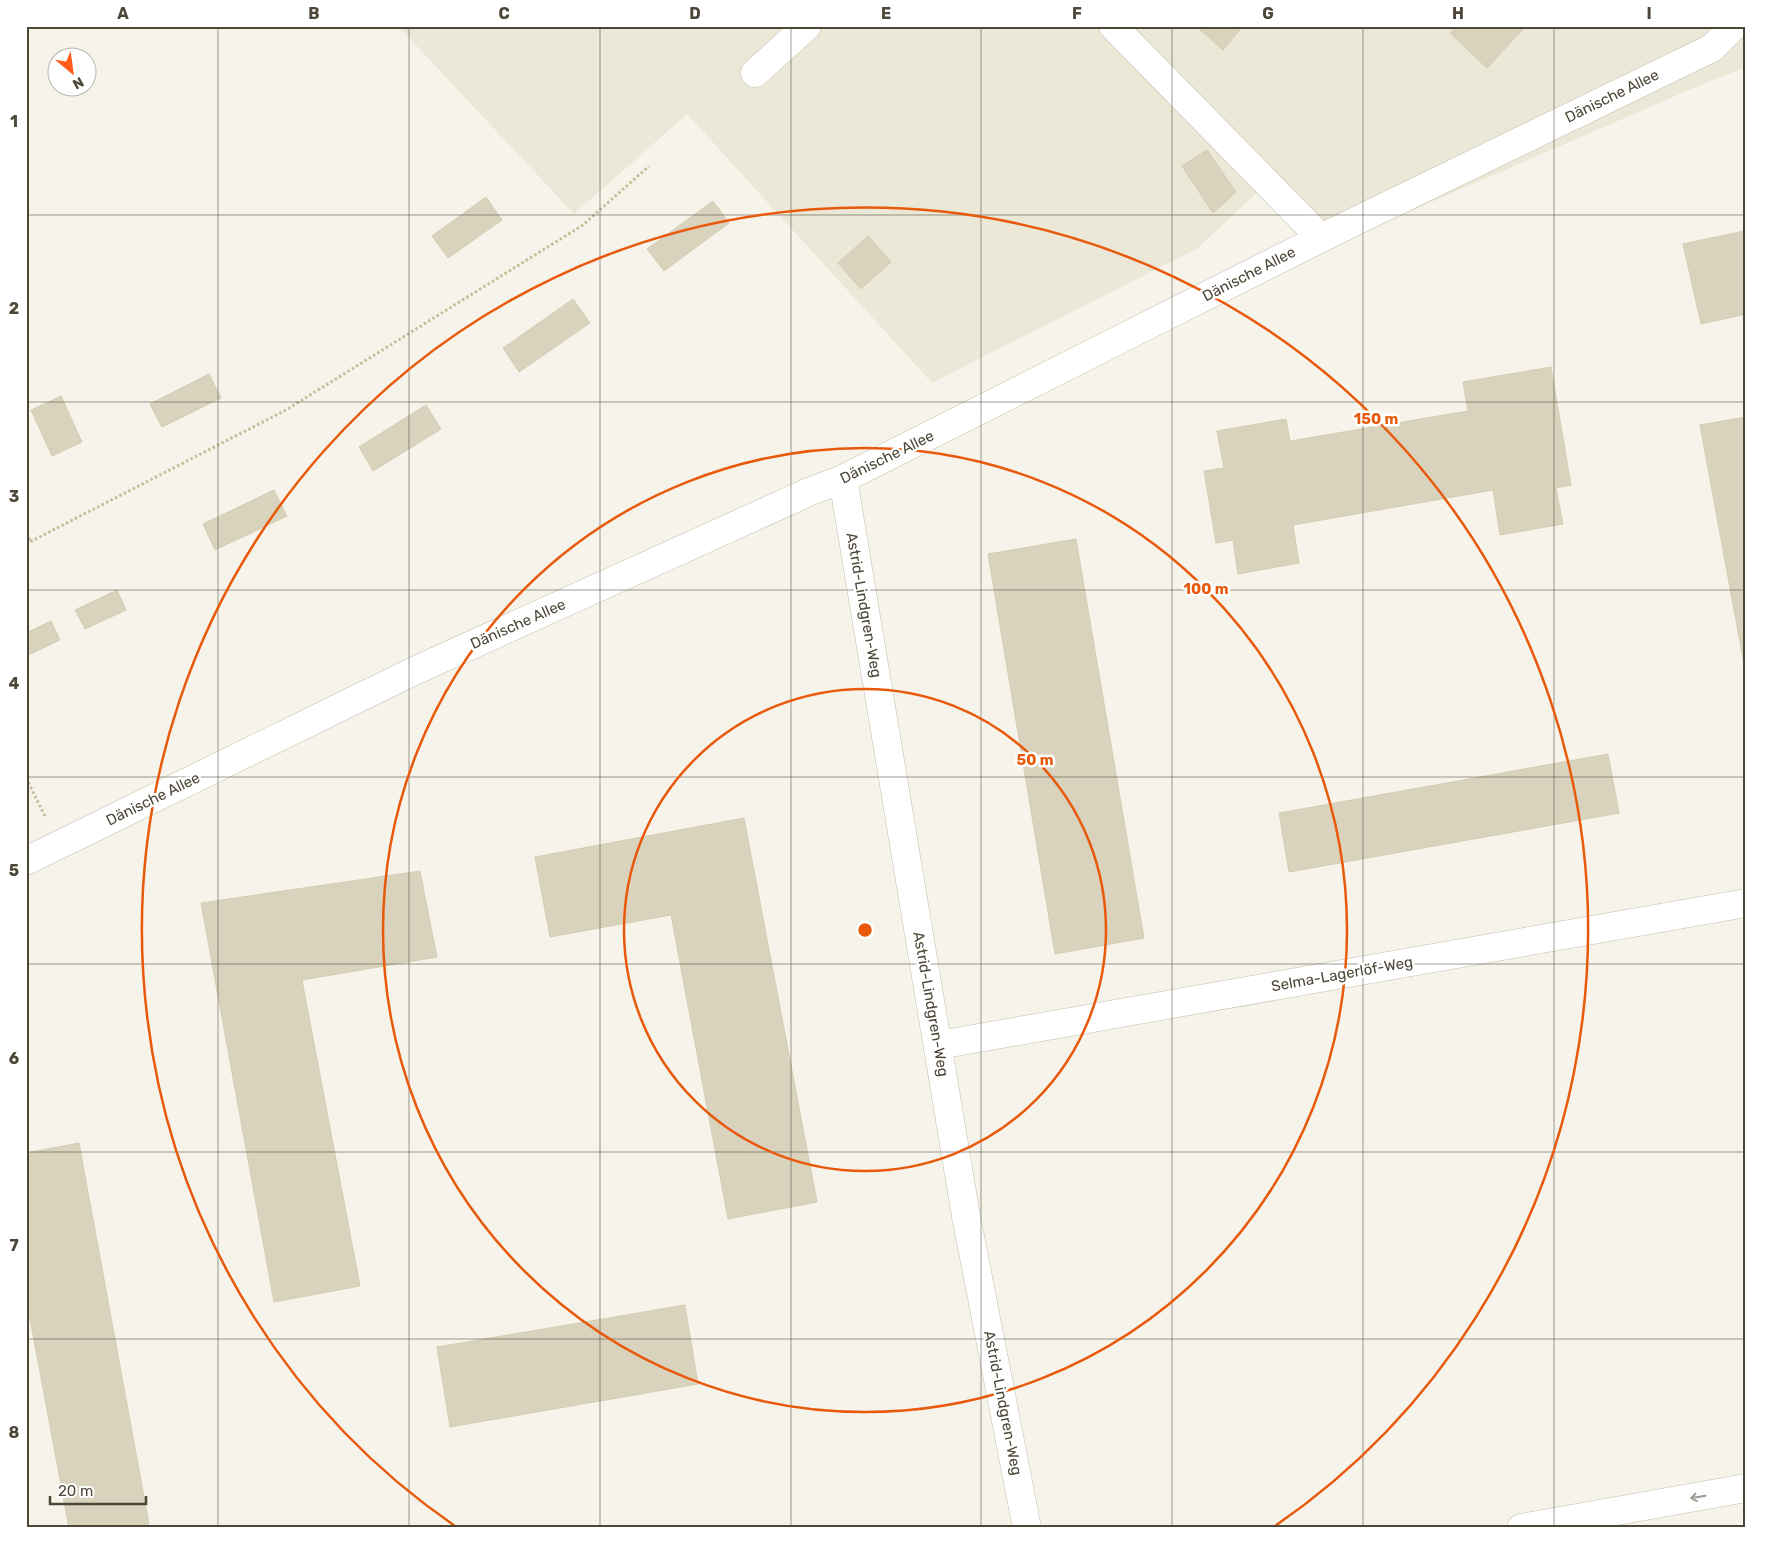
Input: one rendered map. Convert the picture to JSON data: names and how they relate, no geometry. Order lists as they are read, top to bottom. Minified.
{"streets":{"street":["Dänische Allee","Astrid-Lindgren-Weg","Selma-Lagerlöf-Weg"]},"crossings":[["Dänische Allee","Astrid-Lindgren-Weg"],["Astrid-Lindgren-Weg","Selma-Lagerlöf-Weg"]],"scale_bar":"20 m","north":"bottom right","grid":{"columns":["A","B","C","D","E","F","G","H","I"],"rows":["1","2","3","4","5","6","7","8"]},"rings":["150 m","100 m","50 m"]}
